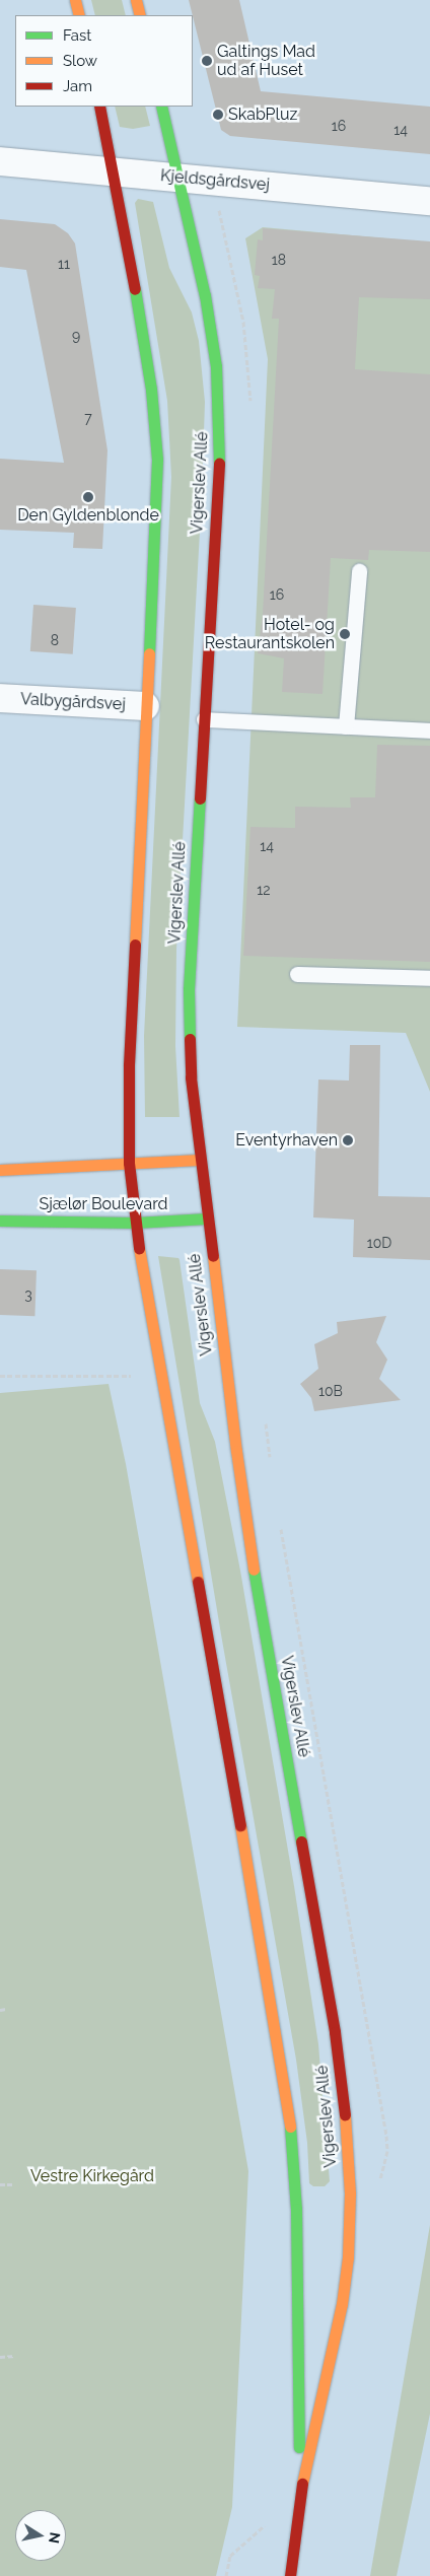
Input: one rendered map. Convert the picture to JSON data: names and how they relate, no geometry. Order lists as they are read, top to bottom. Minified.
{"streets":{"street":["Kjeldsgårdsvej","Vigerslev Allé","Valbygårdsvej","Sjælør Boulevard"]},"crossings":[["Kjeldsgårdsvej","Vigerslev Allé"],["Vigerslev Allé","Valbygårdsvej"],["Vigerslev Allé","Sjælør Boulevard"]],"parks":["Vestre Kirkegård"],"places":["Galtings Mad ud af Huset","SkabPluz","Den Gyldenblonde","Hotel- og Restaurantskolen","Eventyrhaven"],"house_numbers":["16","14","18","11","9","7","16","8","14","12","10D","3","10B"],"legend":["Fast","Slow","Jam"],"north":"right"}
